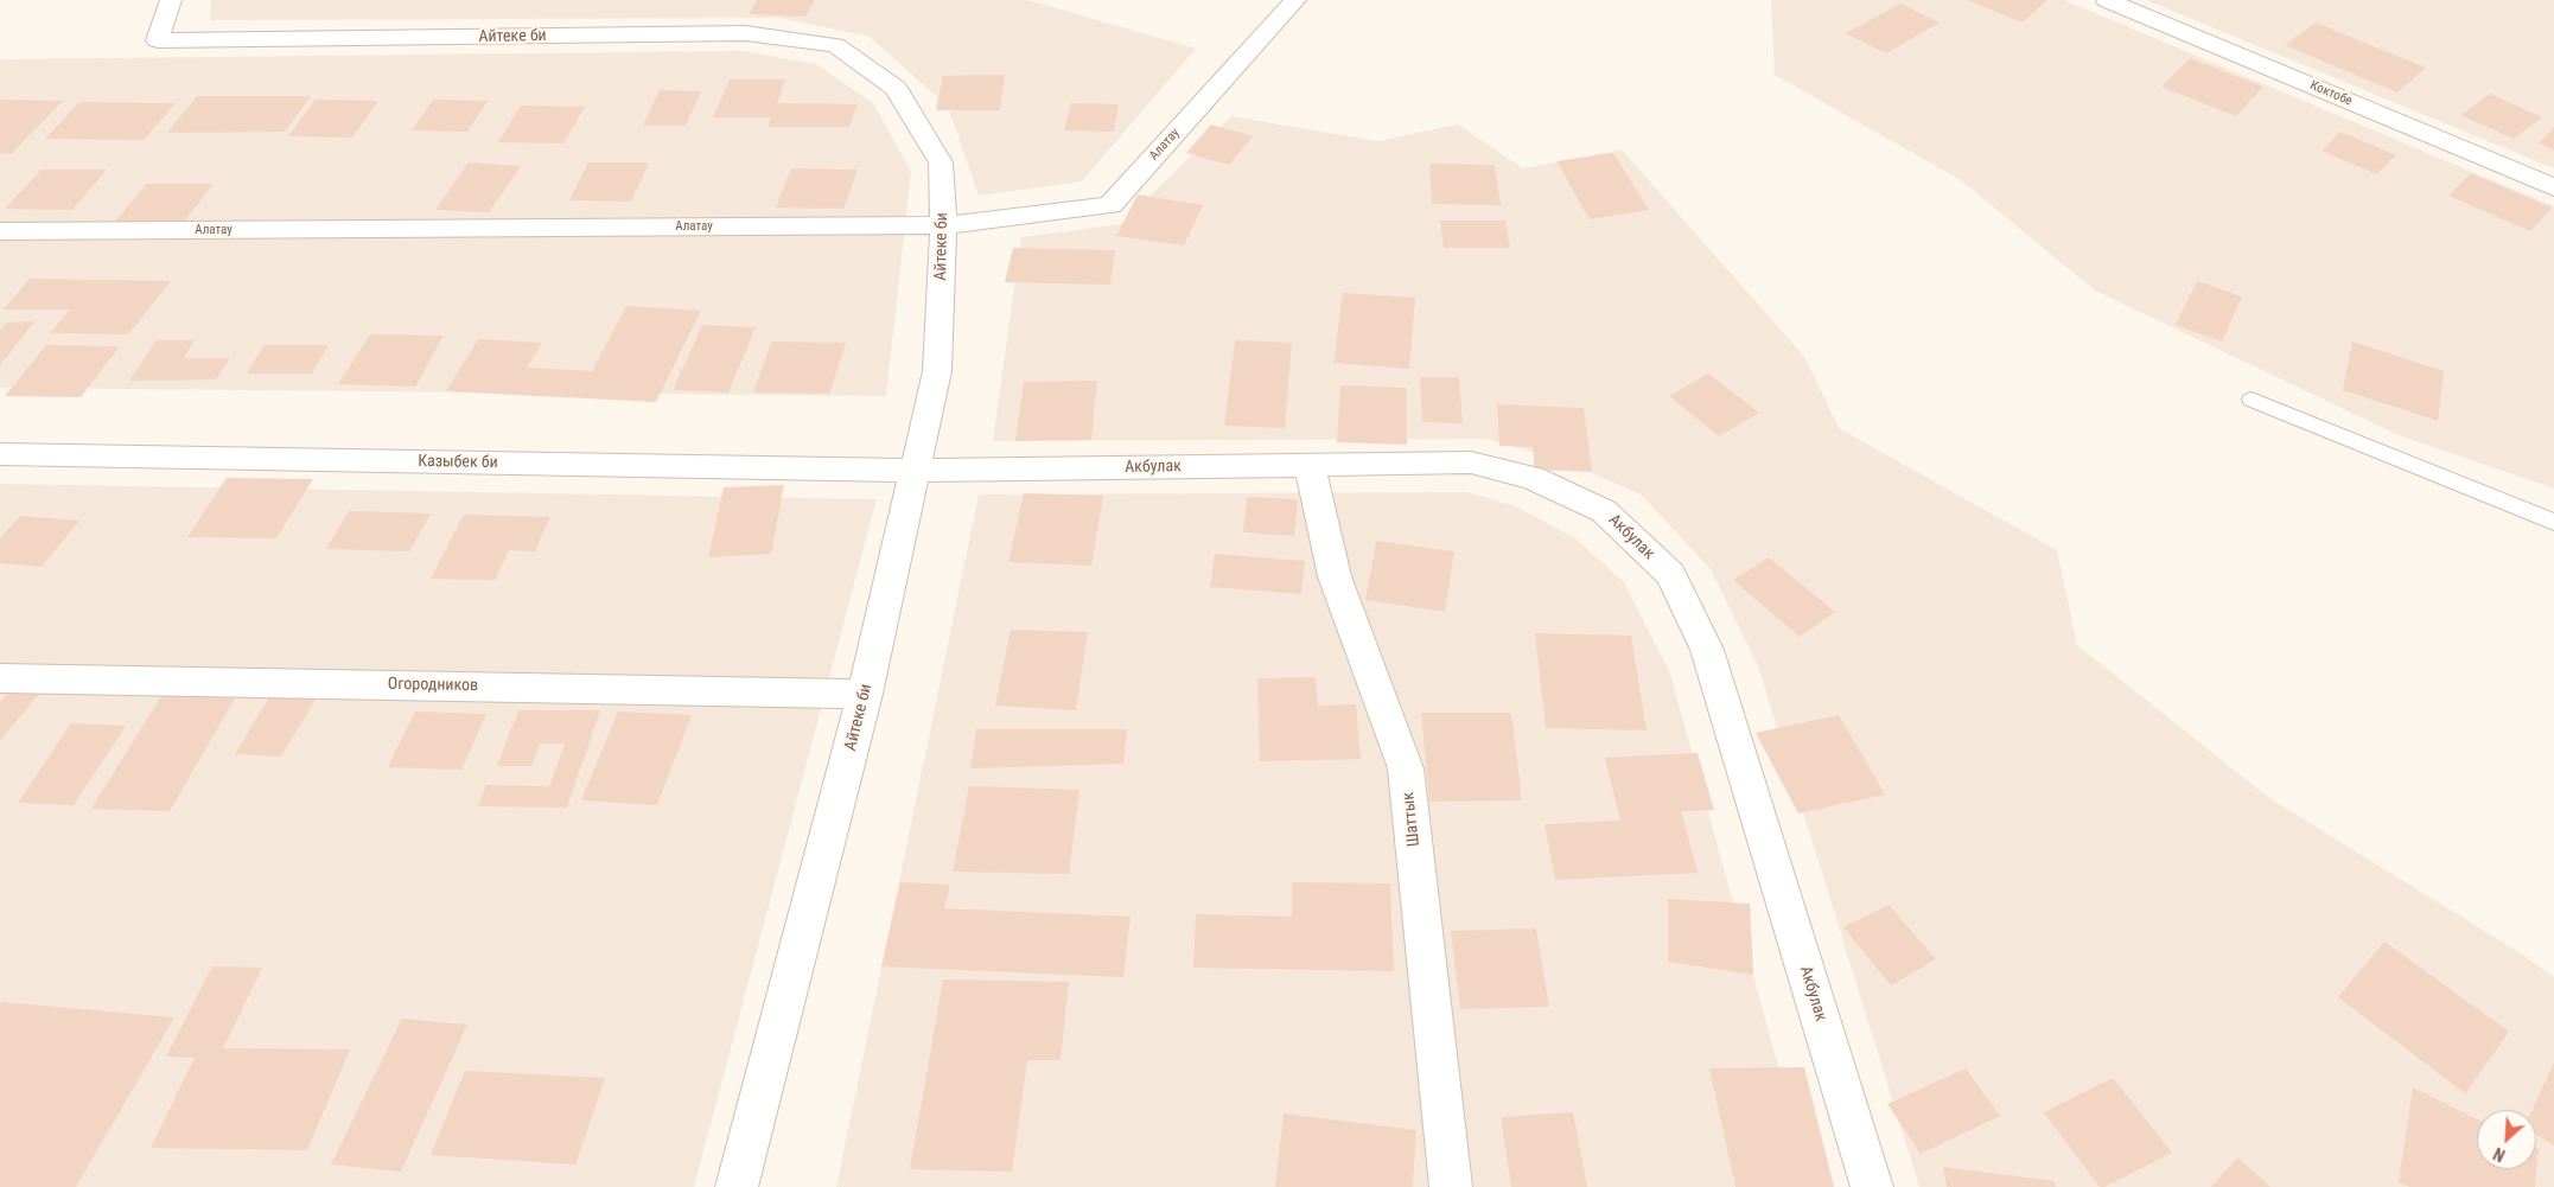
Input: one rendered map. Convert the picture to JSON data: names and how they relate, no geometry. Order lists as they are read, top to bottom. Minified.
{"streets":{"street":["Айтеке би","Коктобе","Алатау","Казыбек би","Акбулак","Огородников","Шаттык"]},"crossings":[["Айтеке би","Алатау"],["Айтеке би","Казыбек би"],["Айтеке би","Акбулак"],["Айтеке би","Огородников"],["Казыбек би","Акбулак"],["Акбулак","Шаттык"]],"north":"bottom left"}
